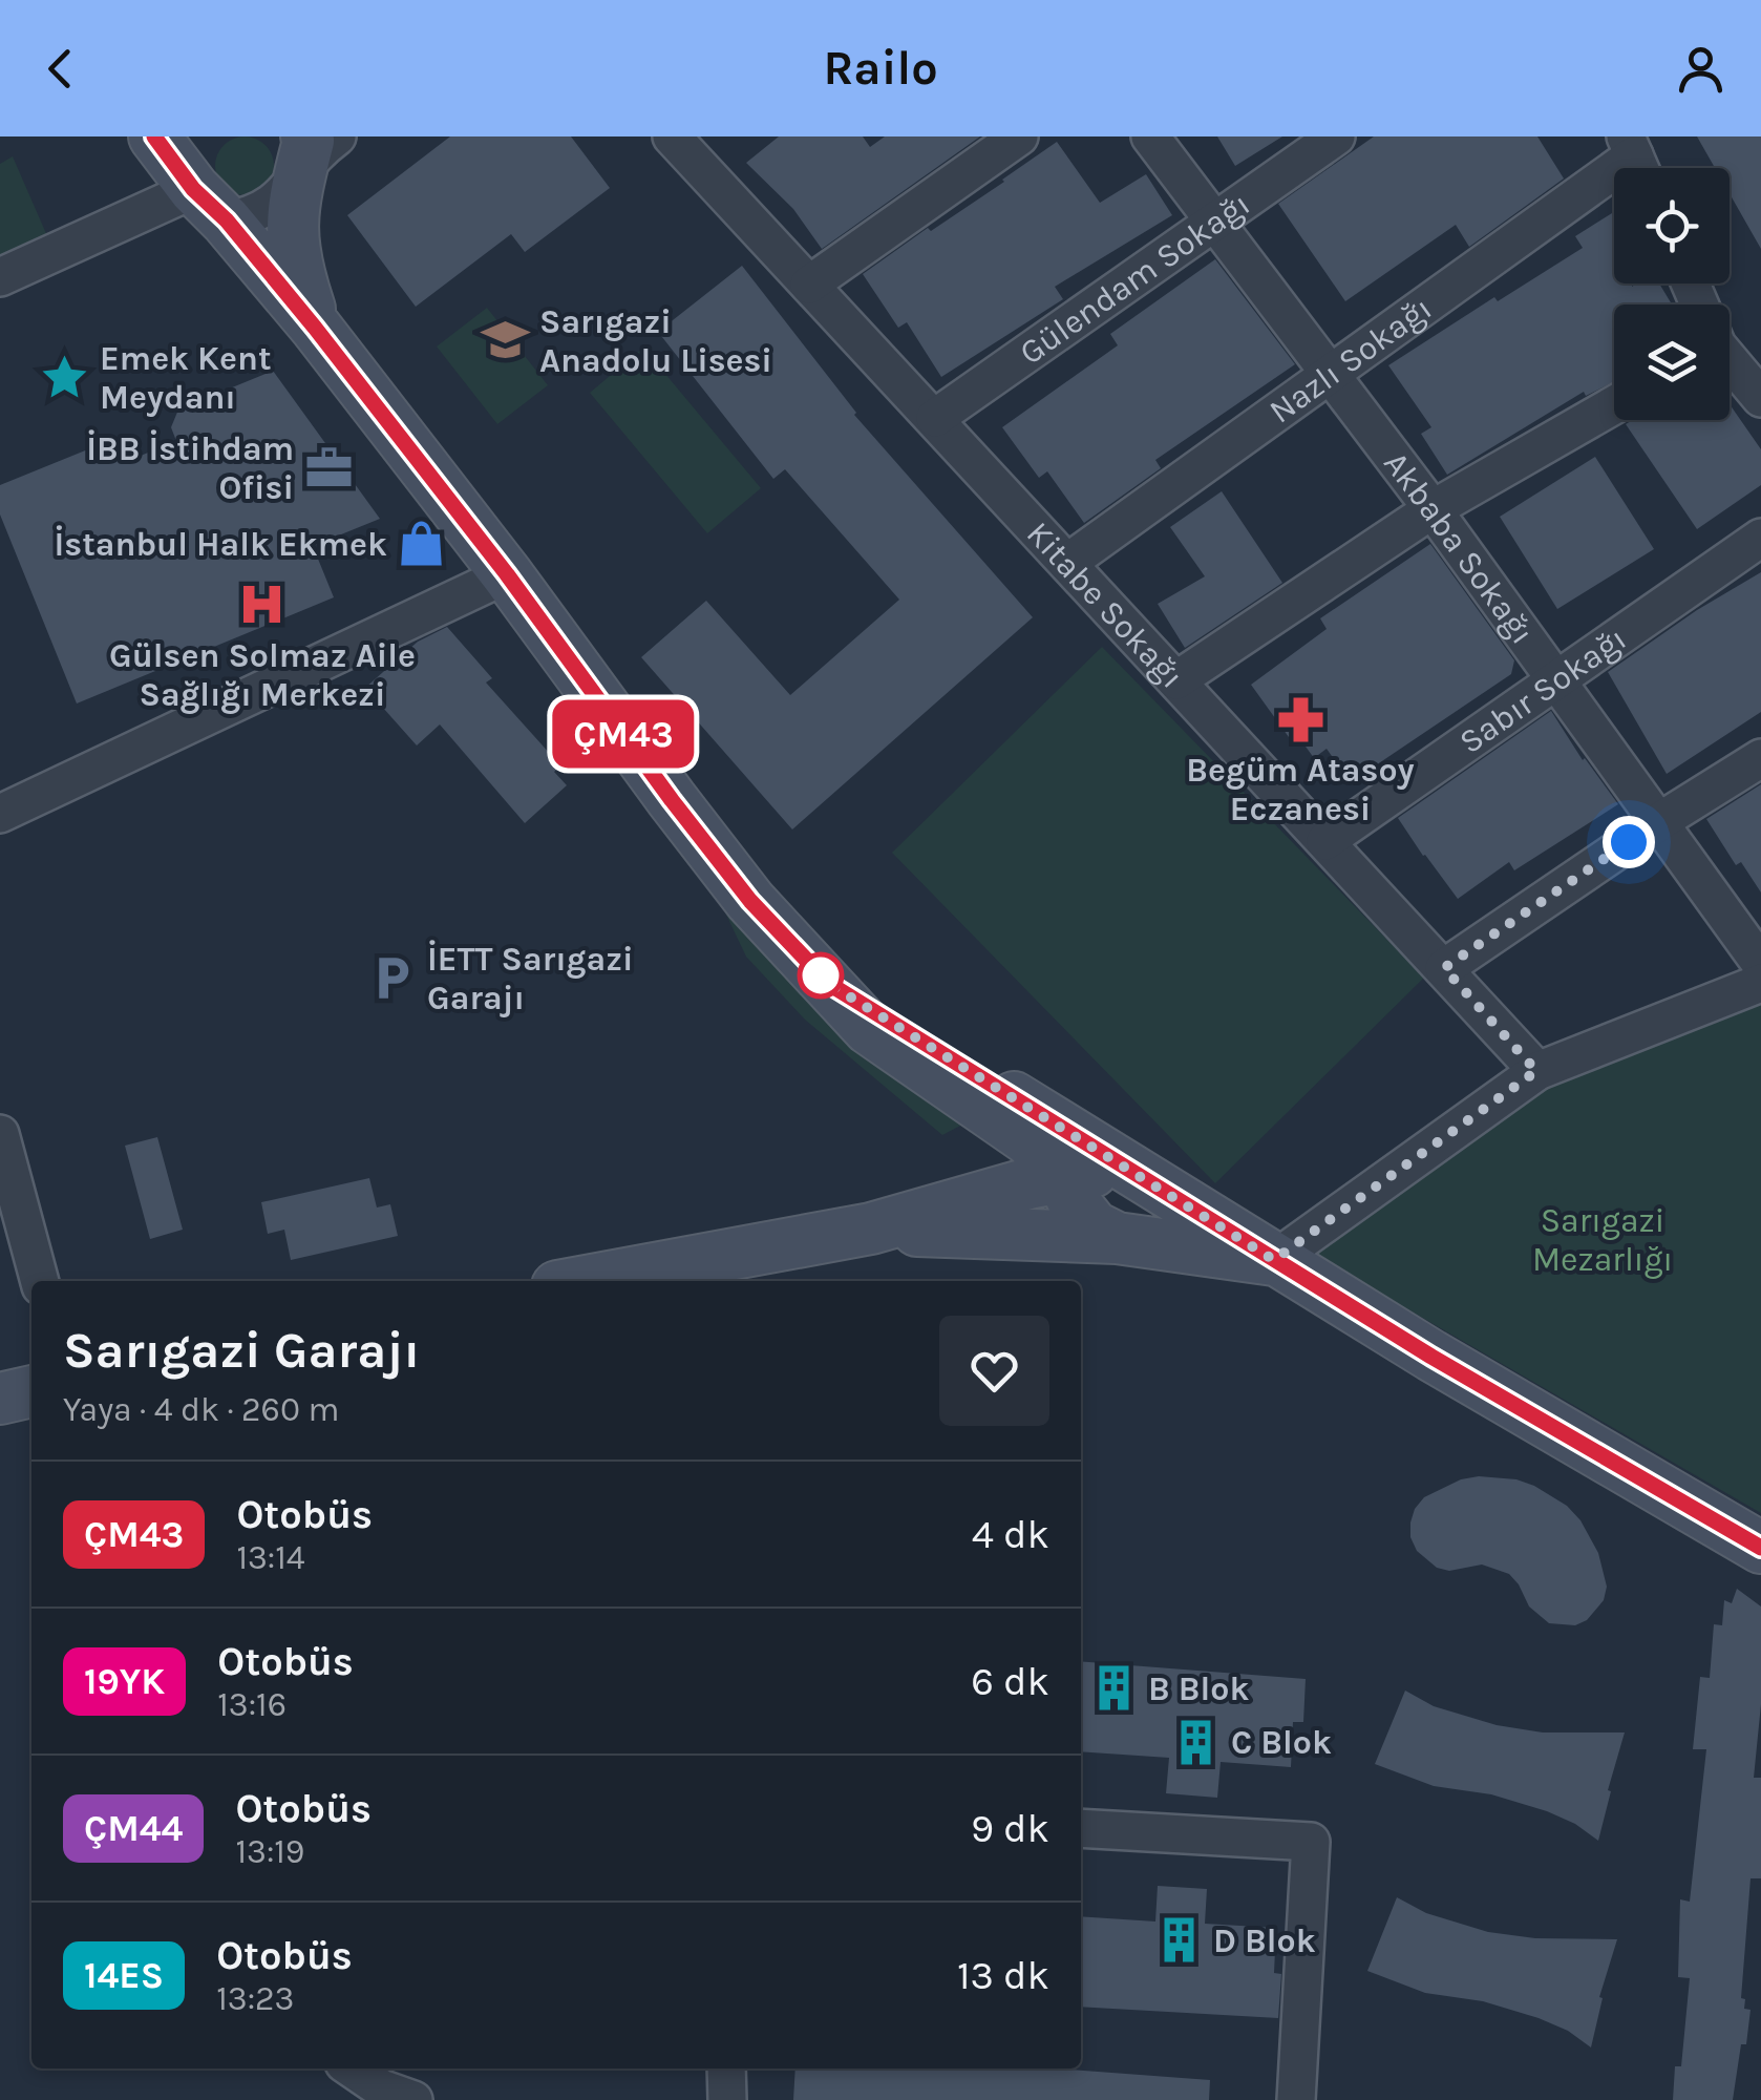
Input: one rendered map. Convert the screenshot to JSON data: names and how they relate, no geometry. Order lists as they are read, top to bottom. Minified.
{"streets":{"street":["Gülendam Sokağı","Nazlı Sokağı","Akbaba Sokağı","Kitabe Sokağı","Sabır Sokağı"]},"crossings":[["Gülendam Sokağı","Akbaba Sokağı"],["Gülendam Sokağı","Kitabe Sokağı"],["Nazlı Sokağı","Akbaba Sokağı"],["Nazlı Sokağı","Kitabe Sokağı"],["Akbaba Sokağı","Sabır Sokağı"],["Kitabe Sokağı","Sabır Sokağı"]],"parks":["Sarıgazi Mezarlığı"],"places":{"school or university":["Sarıgazi Anadolu Lisesi"],"place":["Emek Kent Meydanı"],"office":["İBB İstihdam Ofisi"],"shop":["İstanbul Halk Ekmek"],"hospital":["Gülsen Solmaz Aile Sağlığı Merkezi"],"pharmacy":["Begüm Atasoy Eczanesi"],"parking":["İETT Sarıgazi Garajı"],"building":["B Blok","C Blok","D Blok"]},"lines":["bus line ÇM43"],"page":{"header":"Railo","on_map":"ÇM43","heading":["Sarıgazi Garajı","Yaya · 4 dk · 260 m"],"list":[{"mark":"ÇM43","name":"Otobüs","note":"13:14","value":"4 dk"},{"mark":"19YK","name":"Otobüs","note":"13:16","value":"6 dk"},{"mark":"ÇM44","name":"Otobüs","note":"13:19","value":"9 dk"},{"mark":"14ES","name":"Otobüs","note":"13:23","value":"13 dk"}]}}
